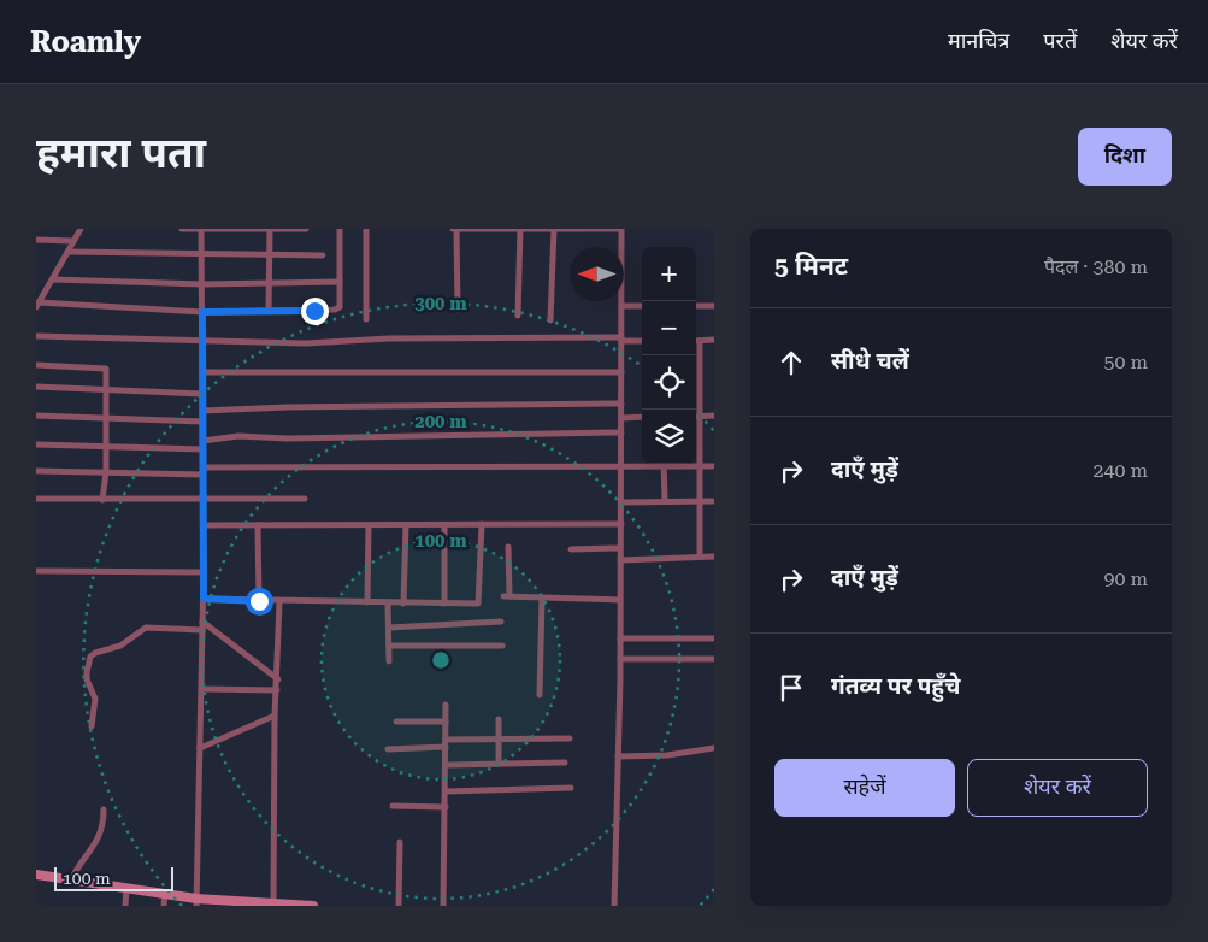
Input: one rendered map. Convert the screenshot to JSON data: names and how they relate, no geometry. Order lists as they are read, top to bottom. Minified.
{"scale_bar":"100 m","north":"left","page":{"header":"Roamly","nav":["मानचित्र","परतें","शेयर करें"],"buttons":["दिशा",["सहेजें","शेयर करें"]],"title":"हमारा पता","heading":["5 मिनट","पैदल · 380 m"],"map_buttons":["+","−"],"list":[["सीधे चलें","50 m"],["दाएँ मुड़ें","240 m"],["दाएँ मुड़ें","90 m"],"गंतव्य पर पहुँचे"],"scale":"100 m"},"rings":["300 m","200 m","100 m"]}
